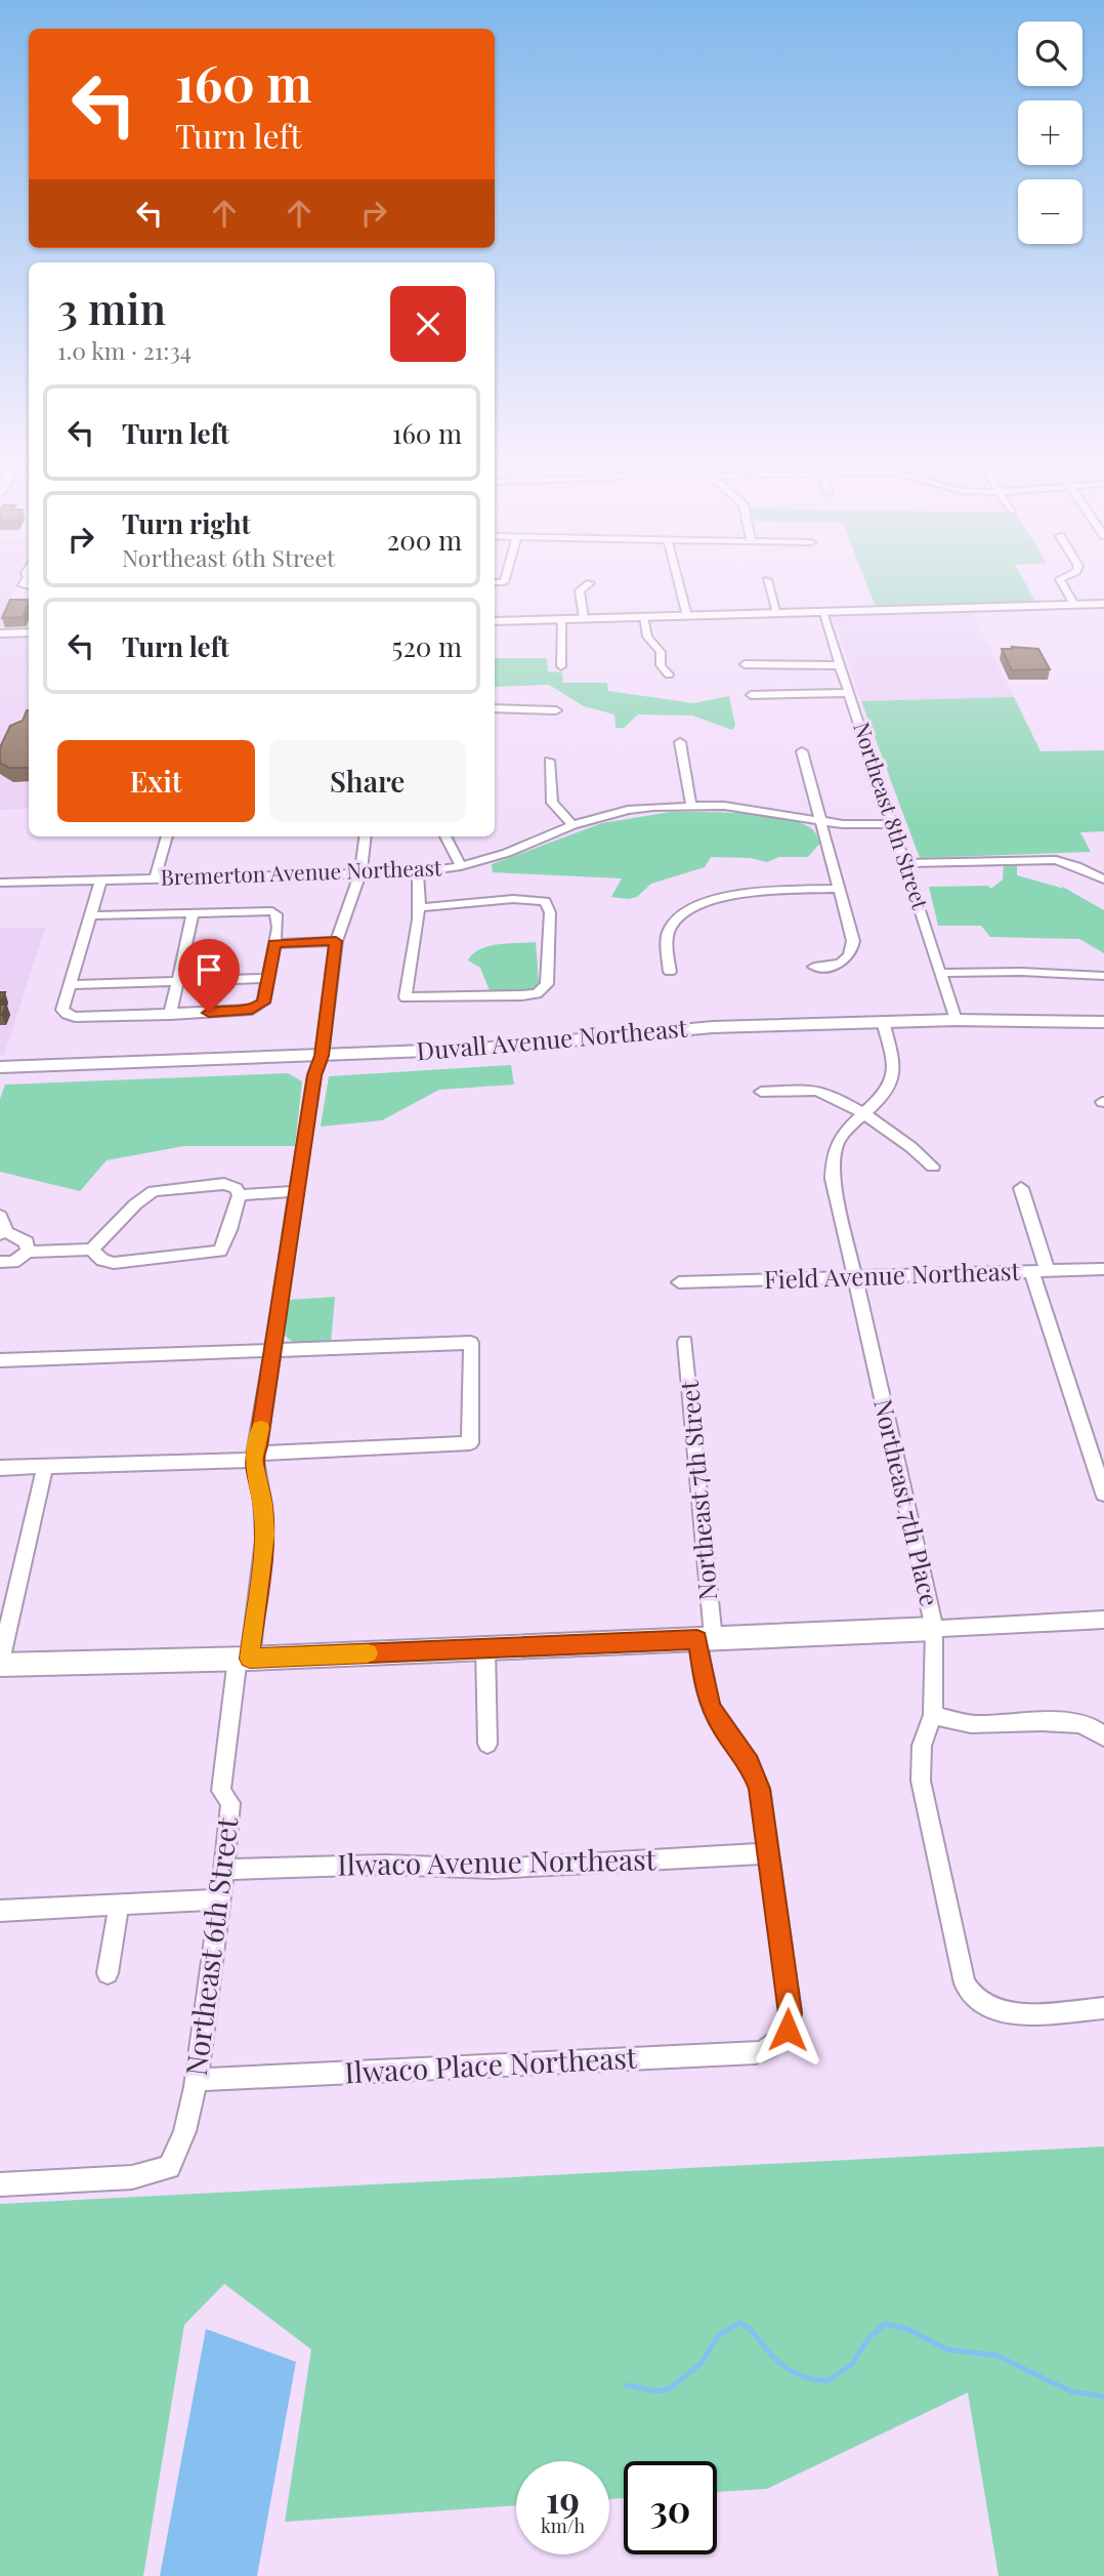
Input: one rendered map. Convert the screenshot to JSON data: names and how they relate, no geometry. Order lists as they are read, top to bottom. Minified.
{"streets":{"main road":["Duvall Avenue Northeast"],"street":["Northeast 8th Street","Bremerton Avenue Northeast","Field Avenue Northeast","Northeast 7th Street","Northeast 7th Place","Ilwaco Avenue Northeast","Northeast 6th Street","Ilwaco Place Northeast"]},"crossings":[["Northeast 8th Street","Bremerton Avenue Northeast"],["Northeast 8th Street","Duvall Avenue Northeast"],["Bremerton Avenue Northeast","Northeast 6th Street"],["Duvall Avenue Northeast","Northeast 7th Place"],["Duvall Avenue Northeast","Northeast 6th Street"],["Field Avenue Northeast","Northeast 7th Place"],["Northeast 7th Street","Ilwaco Avenue Northeast"],["Northeast 7th Street","Ilwaco Place Northeast"],["Ilwaco Avenue Northeast","Northeast 6th Street"],["Northeast 6th Street","Ilwaco Place Northeast"]],"page":{"map_buttons":["+","−"],"turn":["160 m","Turn left"],"heading":["3 min","1.0 km · 21:34"],"list":[{"name":"Turn left","value":"160 m"},{"name":"Turn right","note":"Northeast 6th Street","value":"200 m"},{"name":"Turn left","value":"520 m"}],"buttons":["Exit","Share"],"speed":"19 km/h","limit":"30"}}
